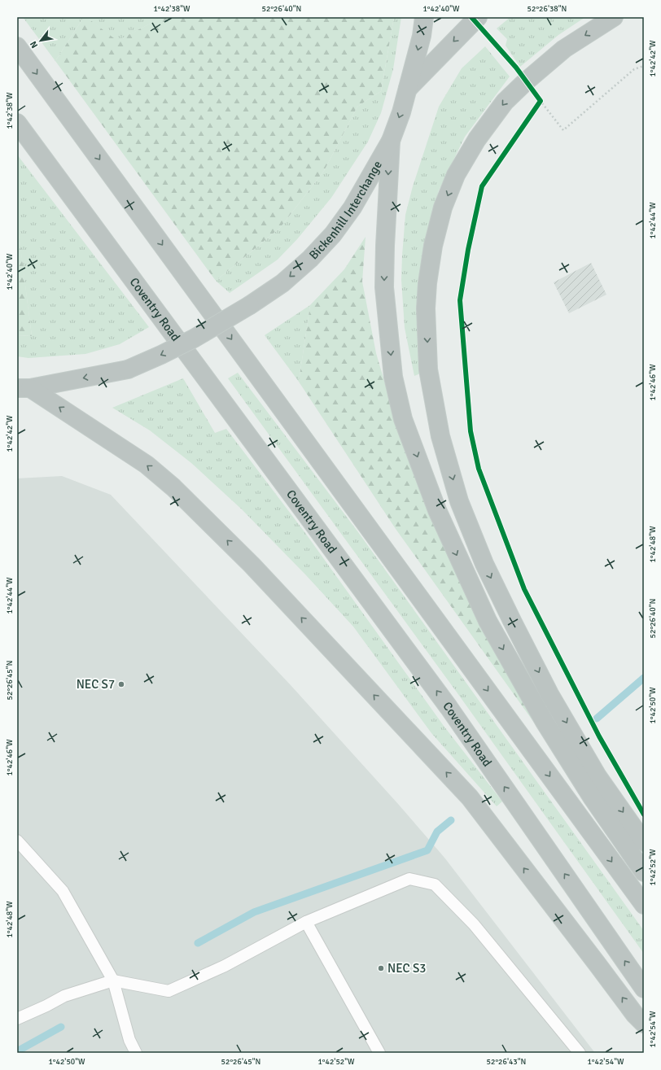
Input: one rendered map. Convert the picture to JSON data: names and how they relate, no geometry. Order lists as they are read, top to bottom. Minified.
{"streets":{"highway":["Bickenhill Interchange","Coventry Road"]},"one_way":["Bickenhill Interchange"],"places":["NEC S7","NEC S3"],"north":"bottom left","coordinates":["1°42'38\"W","52°26'40\"N","1°42'40\"W","52°26'38\"N","1°42'42\"W","1°42'44\"W","1°42'46\"W","1°42'48\"W","52°26'45\"N","1°42'50\"W","1°42'52\"W","1°42'54\"W","52°26'43\"N"]}
